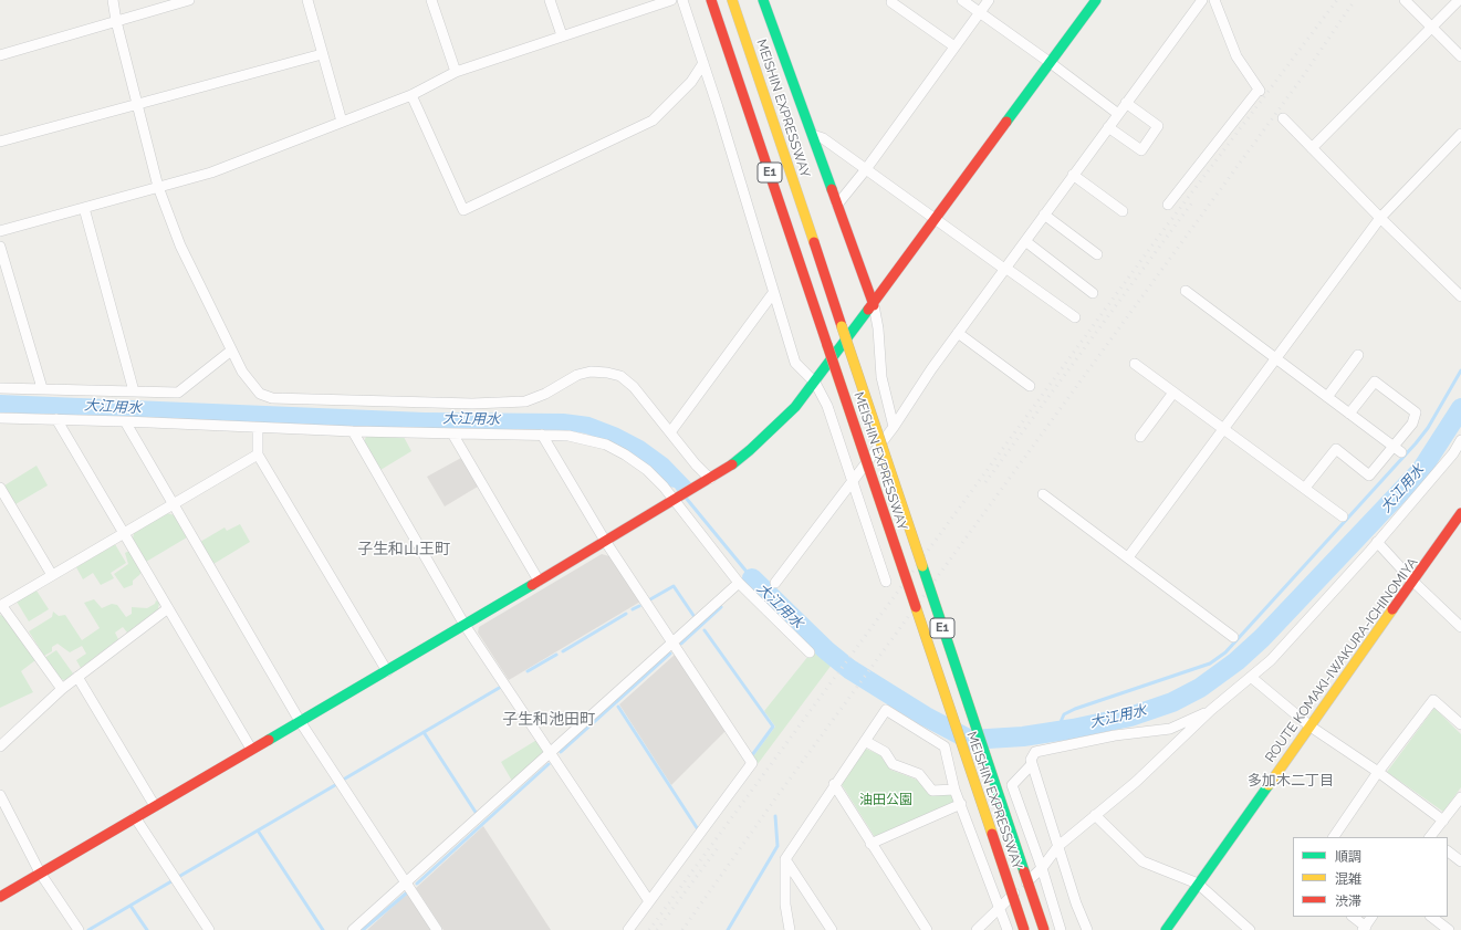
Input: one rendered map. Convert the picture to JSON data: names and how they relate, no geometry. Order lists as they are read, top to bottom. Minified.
{"streets":{"main road":["MEISHIN EXPRESSWAY","E1","ROUTE KOMAKI-IWAKURA-ICHINOMIYA"]},"districts":["子生和山王町","子生和池田町","多加木二丁目"],"water":["大江用水"],"parks":["油田公園"],"legend":["順調","混雑","渋滞"]}
